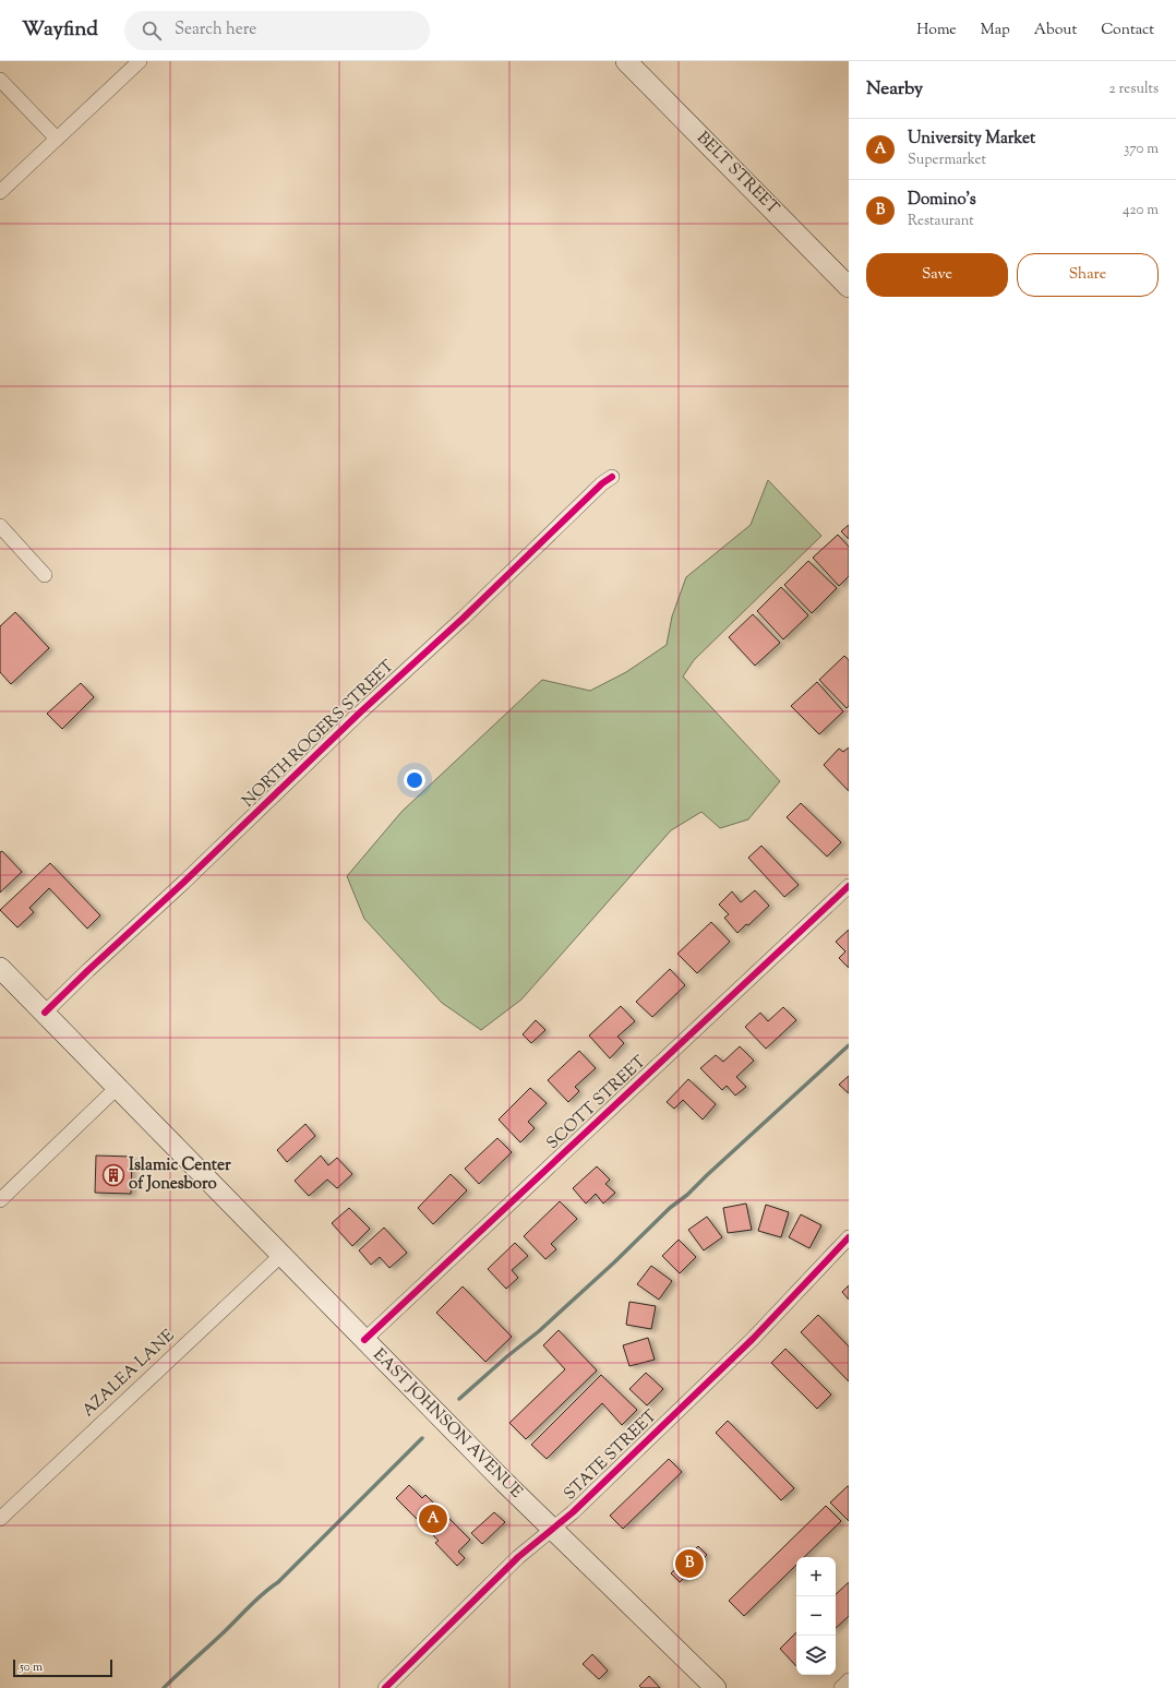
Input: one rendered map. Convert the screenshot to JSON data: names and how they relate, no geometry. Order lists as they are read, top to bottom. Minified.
{"streets":{"main road":["BELT STREET","EAST JOHNSON AVENUE"],"street":["NORTH ROGERS STREET","SCOTT STREET","AZALEA LANE","STATE STREET"]},"crossings":[["NORTH ROGERS STREET","EAST JOHNSON AVENUE"],["SCOTT STREET","EAST JOHNSON AVENUE"],["AZALEA LANE","EAST JOHNSON AVENUE"],["EAST JOHNSON AVENUE","STATE STREET"]],"places":{"building":["Islamic Center of Jonesboro"]},"scale_bar":"50 m","page":{"header":"Wayfind","search":"Search here","nav":["Home","Map","About","Contact"],"heading":["Nearby","2 results"],"list":[{"mark":"A","name":"University Market","note":"Supermarket","value":"370 m"},{"mark":"B","name":"Domino's","note":"Restaurant","value":"420 m"}],"buttons":["Save","Share"],"pins":["A","B"],"map_buttons":["+","−"],"scale":"50 m"}}
